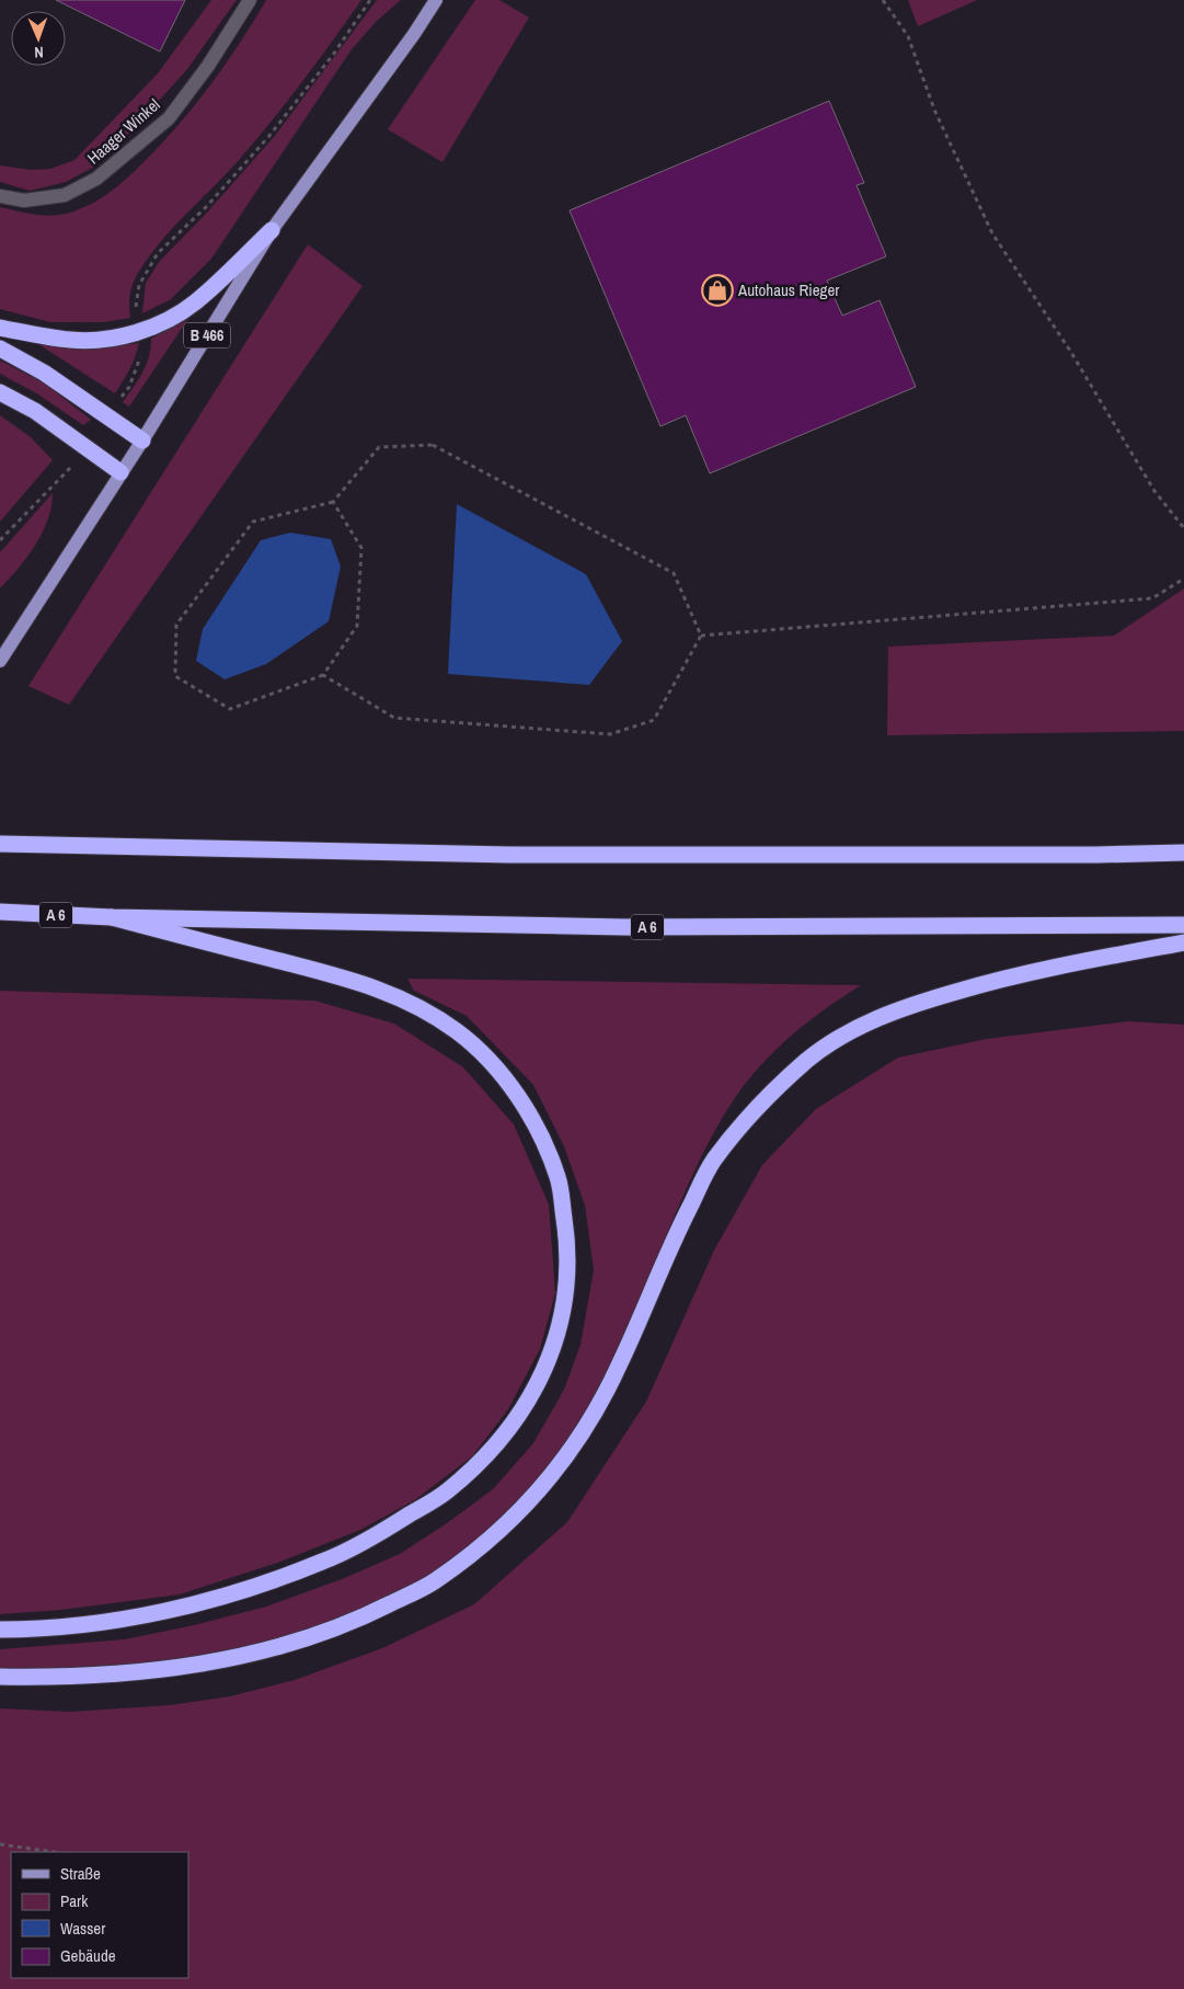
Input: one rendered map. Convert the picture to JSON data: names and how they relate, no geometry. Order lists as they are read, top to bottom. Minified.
{"streets":{"highway":["A 6"],"main road":["B 466"],"street":["Haager Winkel"]},"places":{"shop":["Autohaus Rieger"]},"legend":["Straße","Park","Wasser","Gebäude"],"north":"bottom"}
